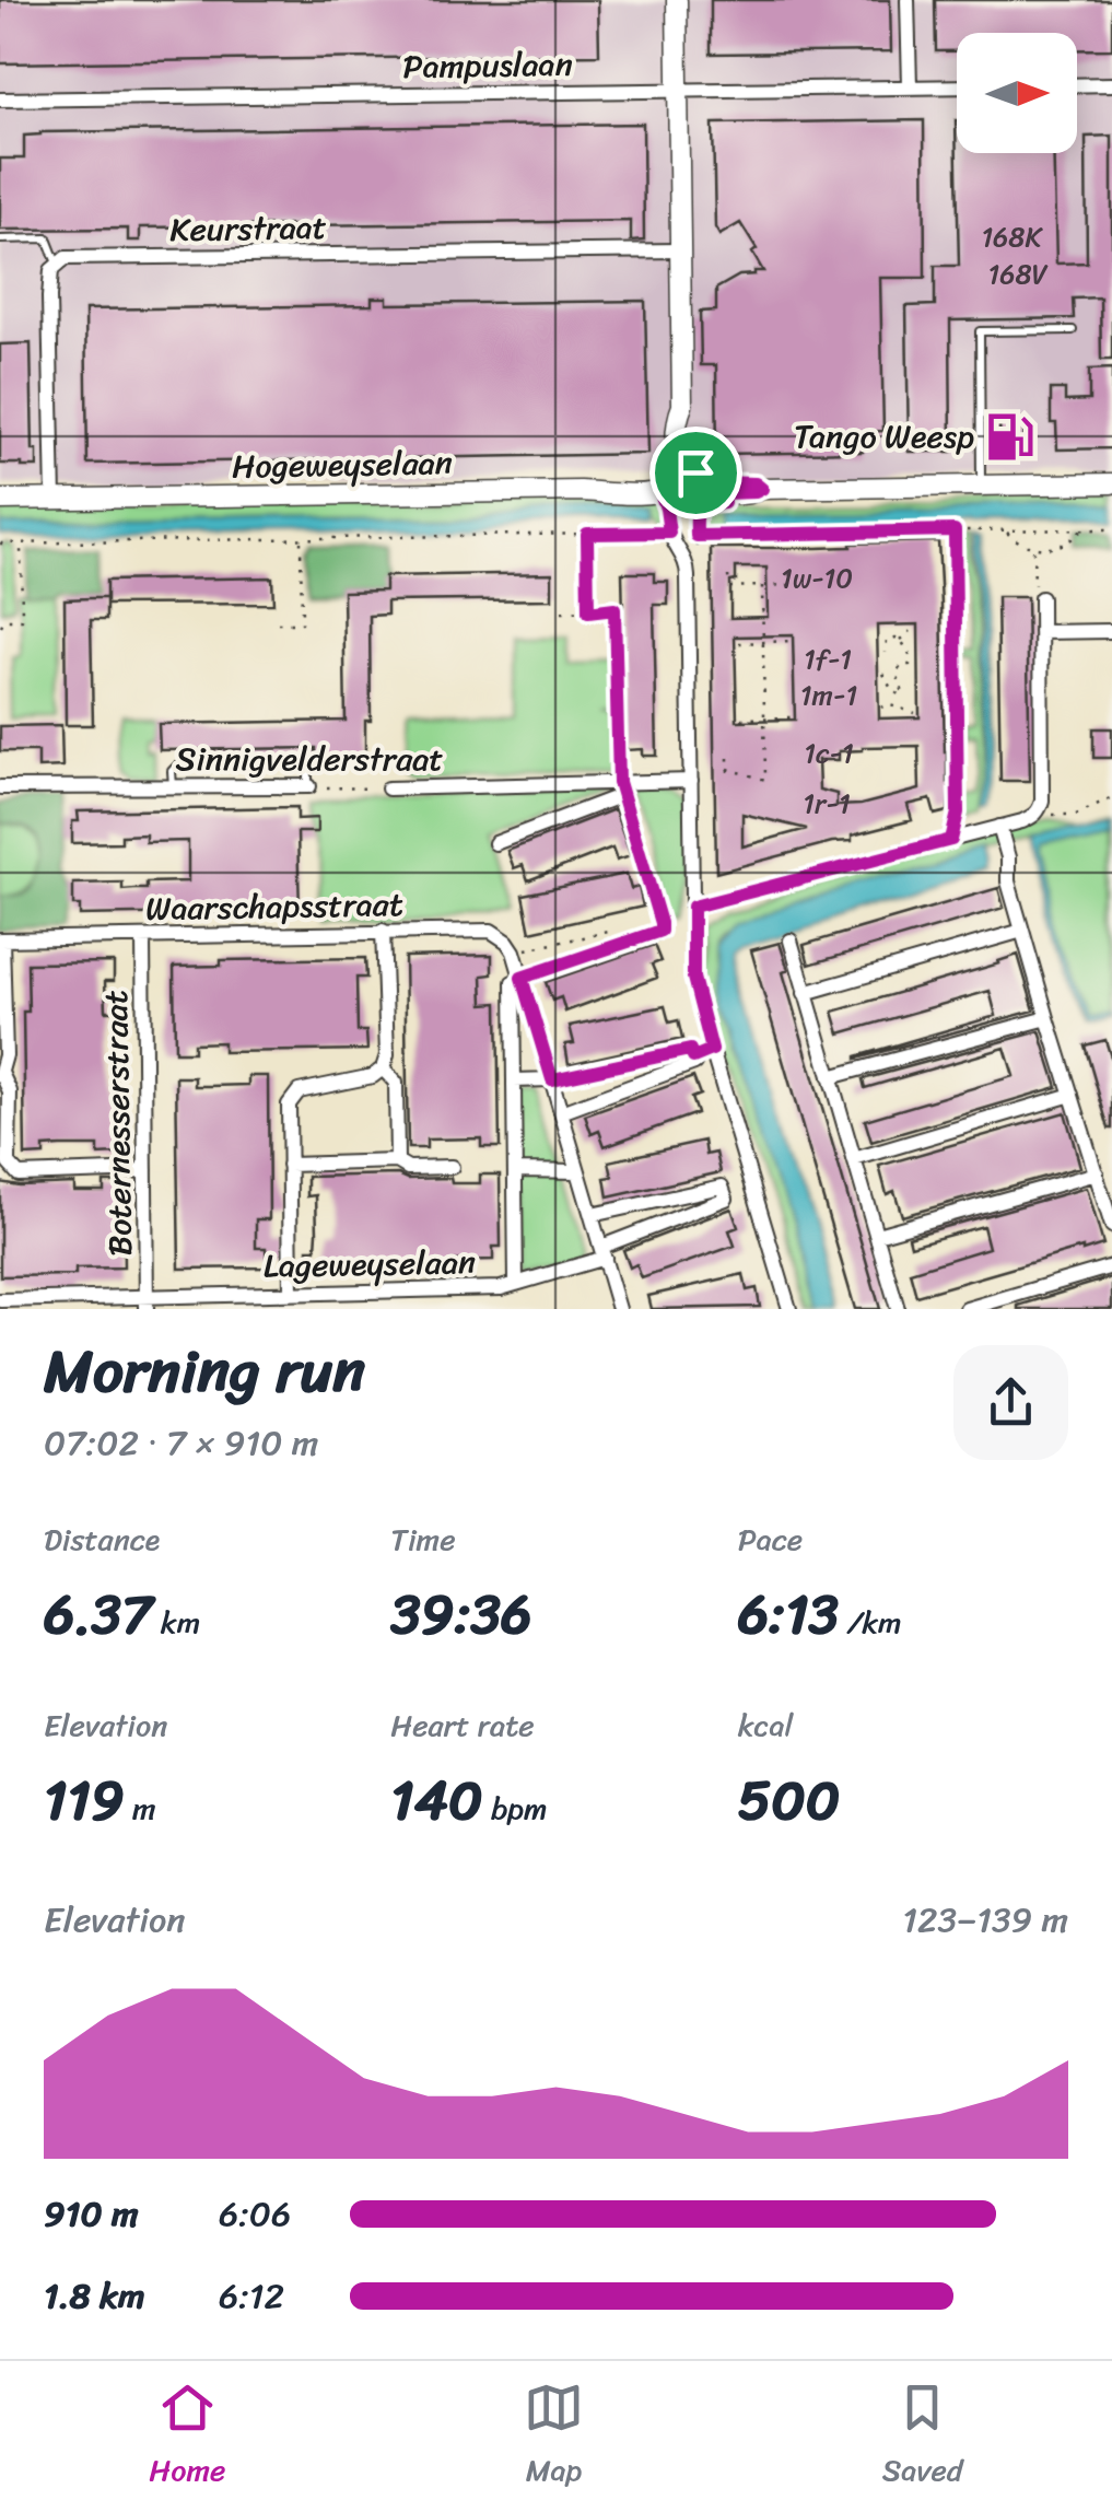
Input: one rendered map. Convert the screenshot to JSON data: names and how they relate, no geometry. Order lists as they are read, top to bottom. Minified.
{"streets":{"main road":["Hogeweyselaan"],"street":["Pampuslaan","Keurstraat","Sinnigvelderstraat","Waarschapsstraat","Boternesserstraat","Lageweyselaan"]},"crossings":[["Waarschapsstraat","Boternesserstraat"],["Waarschapsstraat","Lageweyselaan"],["Boternesserstraat","Lageweyselaan"]],"places":{"fuel station":["Tango Weesp"]},"house_numbers":["168K","168V","1w-10","1f-1","1m-1","1c-1","1r-1"],"north":"right","page":{"heading":["Morning run","07:02 · 7 × 910 m"],"stats":[["Distance","6.37 km"],["Time","39:36"],["Pace","6:13 /km"],["Elevation","119 m"],["Heart rate","140 bpm"],["kcal","500"]],"chart":["Elevation","123–139 m"],"list":[{"name":"910 m","note":"6:06"},{"name":"1.8 km","note":"6:12"}],"tabs":["Home","Map","Saved"]}}
